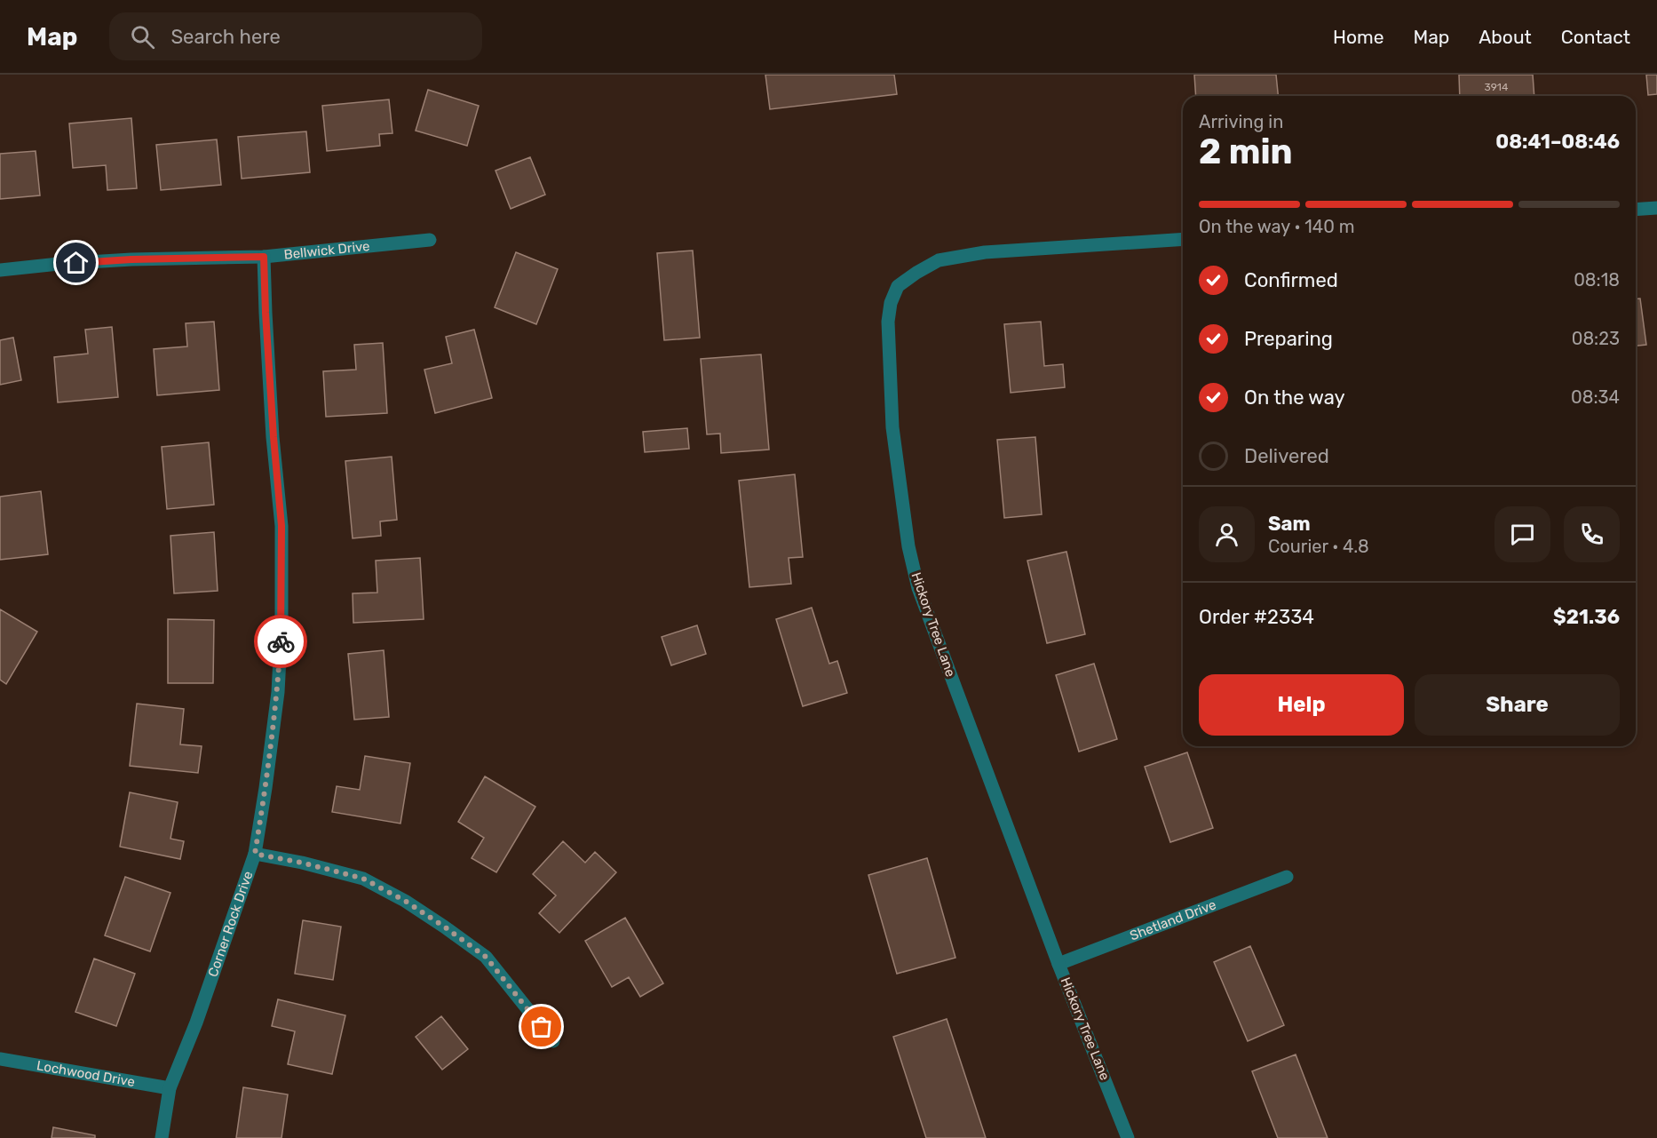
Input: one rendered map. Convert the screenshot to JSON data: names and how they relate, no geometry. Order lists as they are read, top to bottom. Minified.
{"streets":{"street":["Bellwick Drive","Hickory Tree Lane","Shetland Drive","Corner Rock Drive","Lochwood Drive"]},"crossings":[["Bellwick Drive","Corner Rock Drive"],["Hickory Tree Lane","Shetland Drive"],["Corner Rock Drive","Lochwood Drive"]],"house_numbers":["3914"],"page":{"header":"Map","search":"Search here","nav":["Home","Map","About","Contact"],"heading":["2 min","Arriving in","08:41–08:46"],"panel":["Sam","Courier · 4.8","Order #2334","$21.36"],"bar":"On the way · 140 m","list":[["Confirmed","08:18"],["Preparing","08:23"],["On the way","08:34"],"Delivered"],"buttons":["Help","Share"]}}
